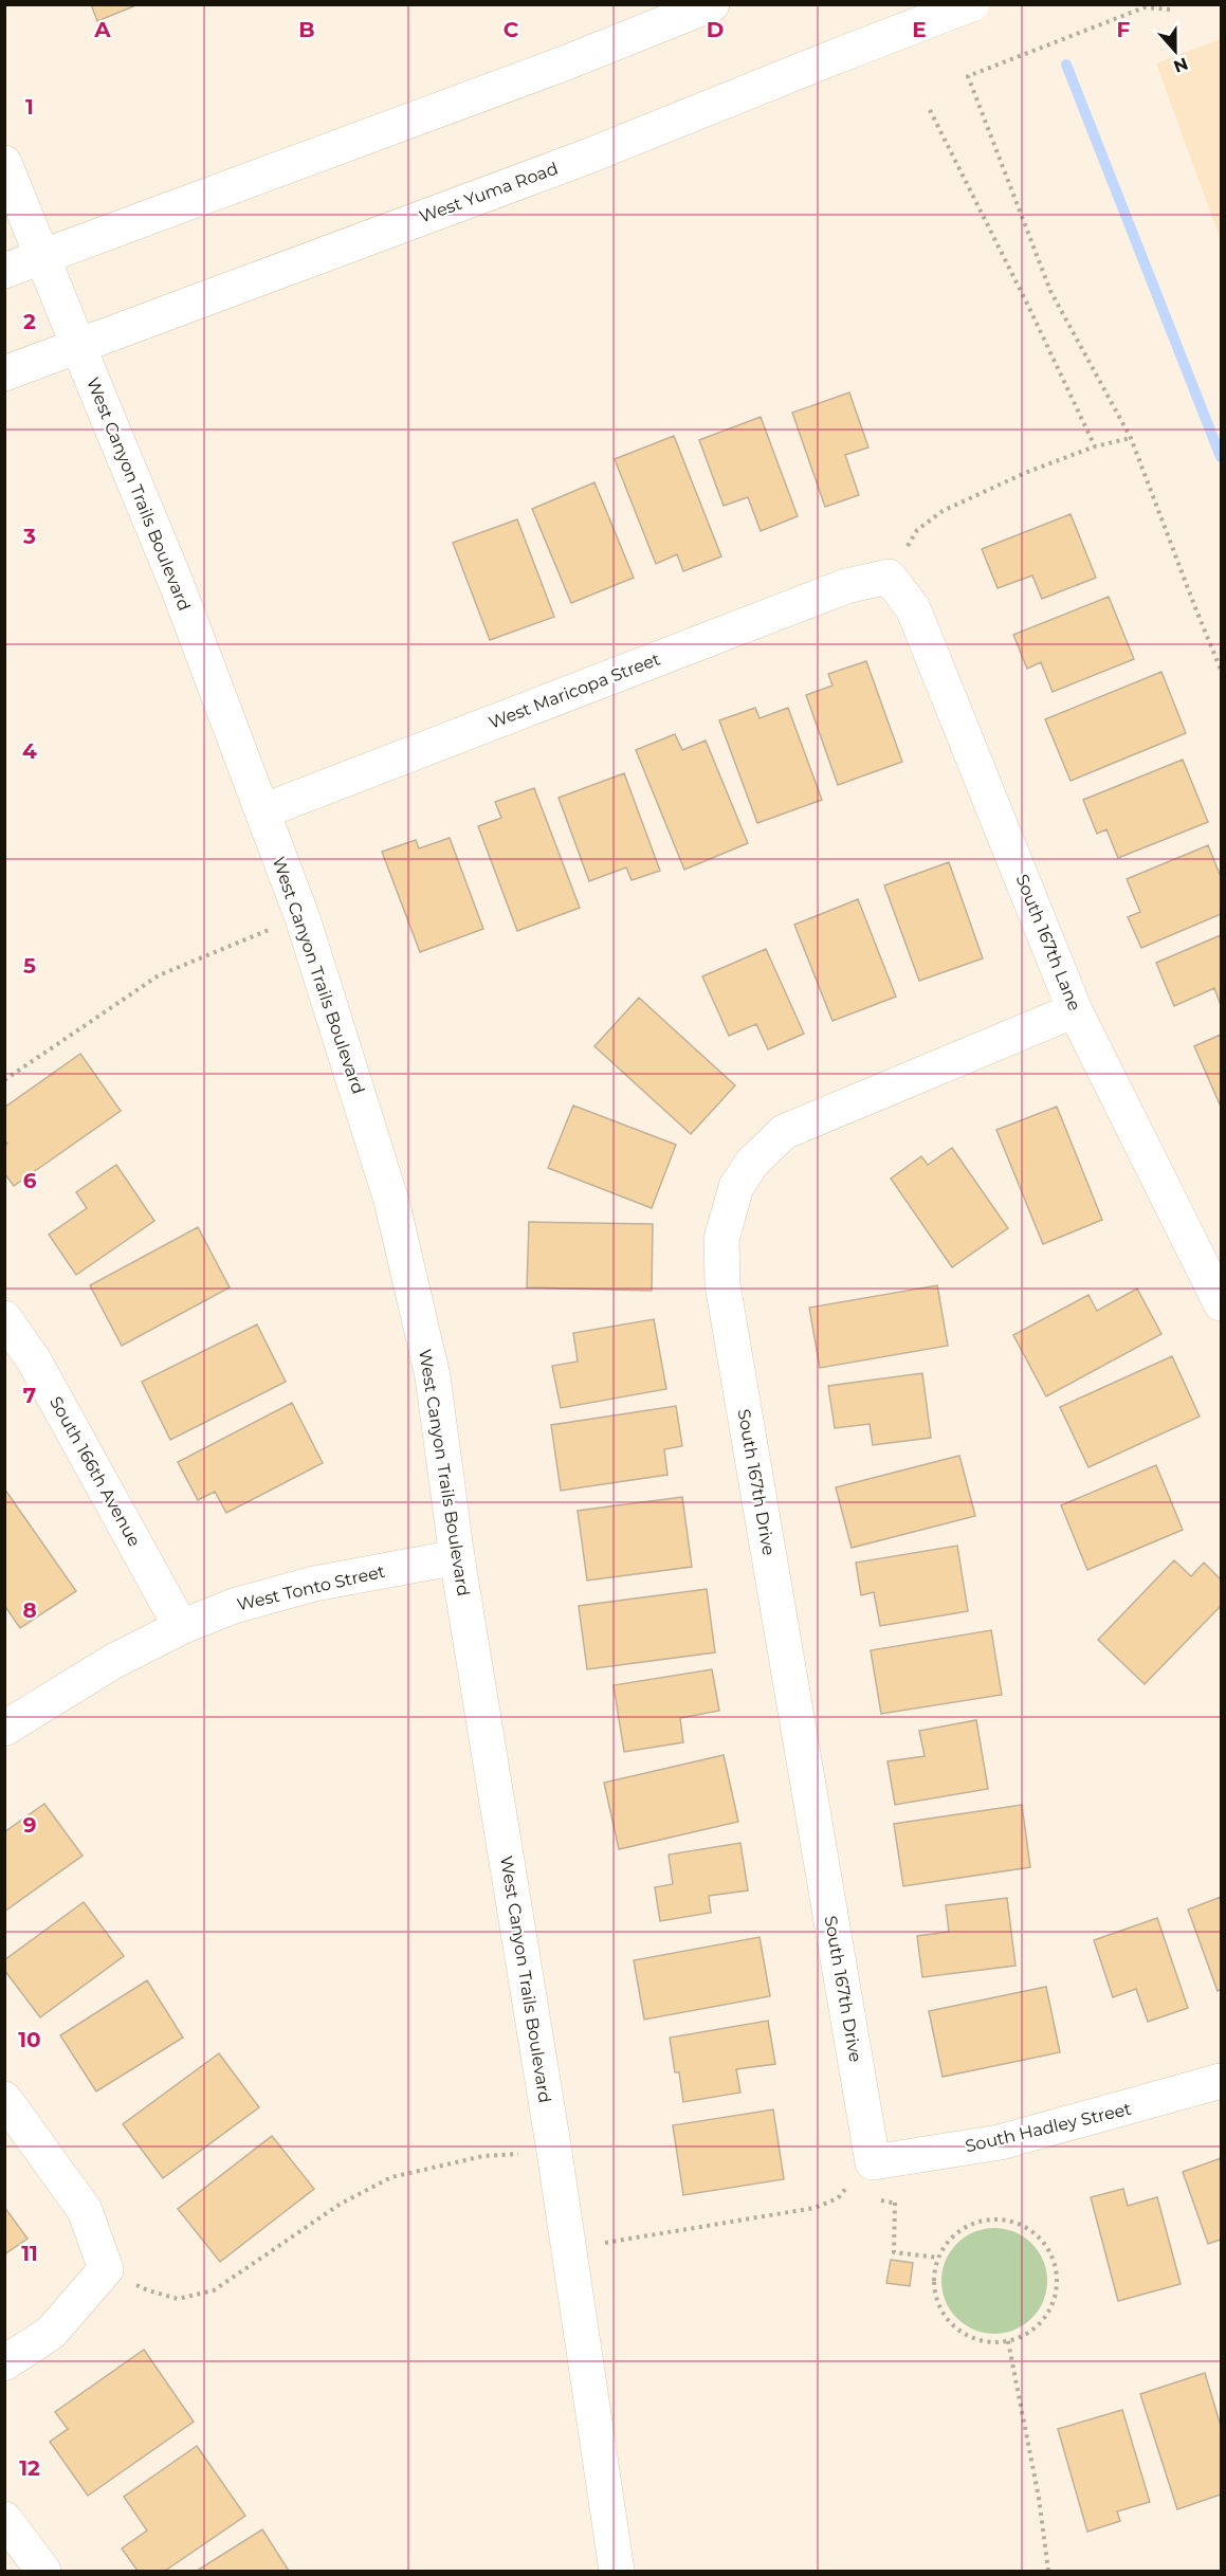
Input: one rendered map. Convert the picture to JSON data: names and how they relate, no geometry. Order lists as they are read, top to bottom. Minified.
{"streets":{"street":["West Yuma Road","West Canyon Trails Boulevard","West Maricopa Street","South 167th Lane","South 166th Avenue","South 167th Drive","West Tonto Street","South Hadley Street"]},"crossings":[["West Yuma Road","West Canyon Trails Boulevard"],["West Canyon Trails Boulevard","West Maricopa Street"],["West Canyon Trails Boulevard","West Tonto Street"],["West Maricopa Street","South 167th Lane"],["South 167th Lane","South 167th Drive"],["South 166th Avenue","West Tonto Street"],["South 167th Drive","South Hadley Street"]],"north":"bottom","grid":{"columns":["A","B","C","D","E","F"],"rows":["1","2","3","4","5","6","7","8","9","10","11","12"]}}
